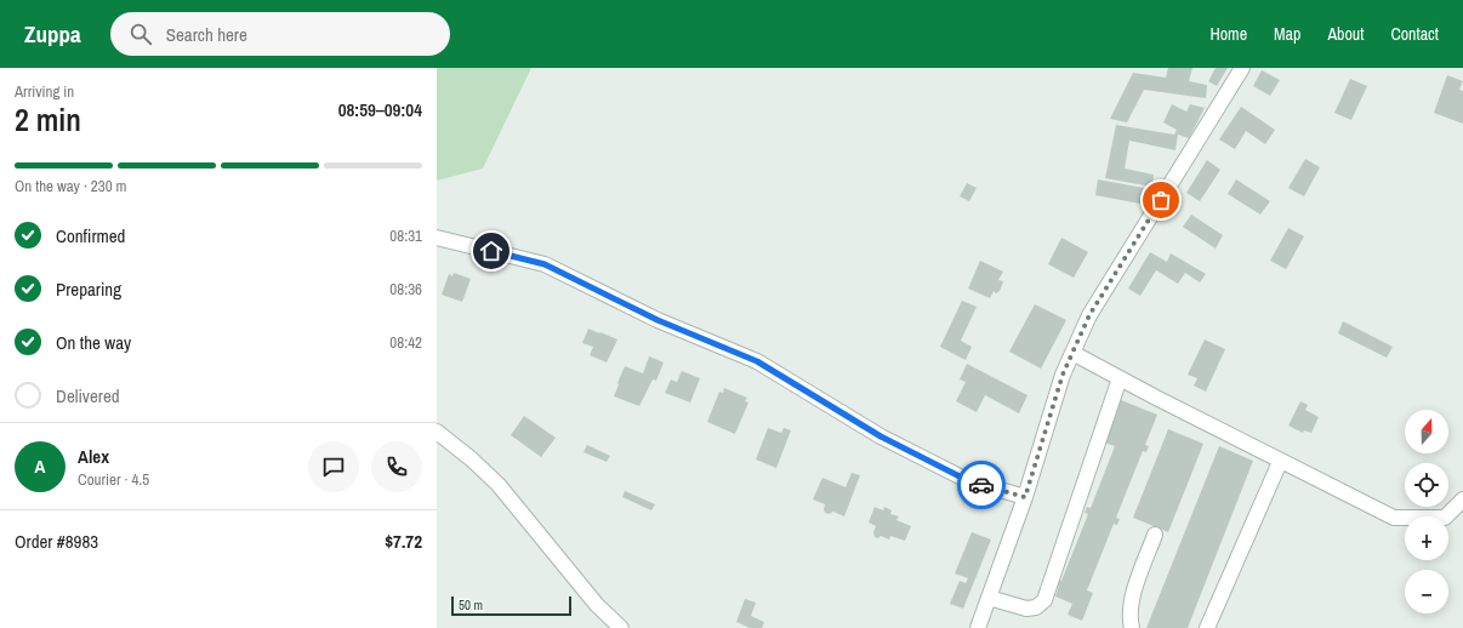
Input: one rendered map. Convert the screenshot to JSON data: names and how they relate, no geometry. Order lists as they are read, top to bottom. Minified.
{"scale_bar":"50 m","north":"top","page":{"header":"Zuppa","search":"Search here","nav":["Home","Map","About","Contact"],"heading":["2 min","Arriving in","08:59–09:04"],"panel":["Alex","Courier · 4.5","Order #8983","$7.72"],"bar":"On the way · 230 m","list":[["Confirmed","08:31"],["Preparing","08:36"],["On the way","08:42"],"Delivered"],"map_buttons":["+","−"],"round":"A","scale":"50 m"}}
